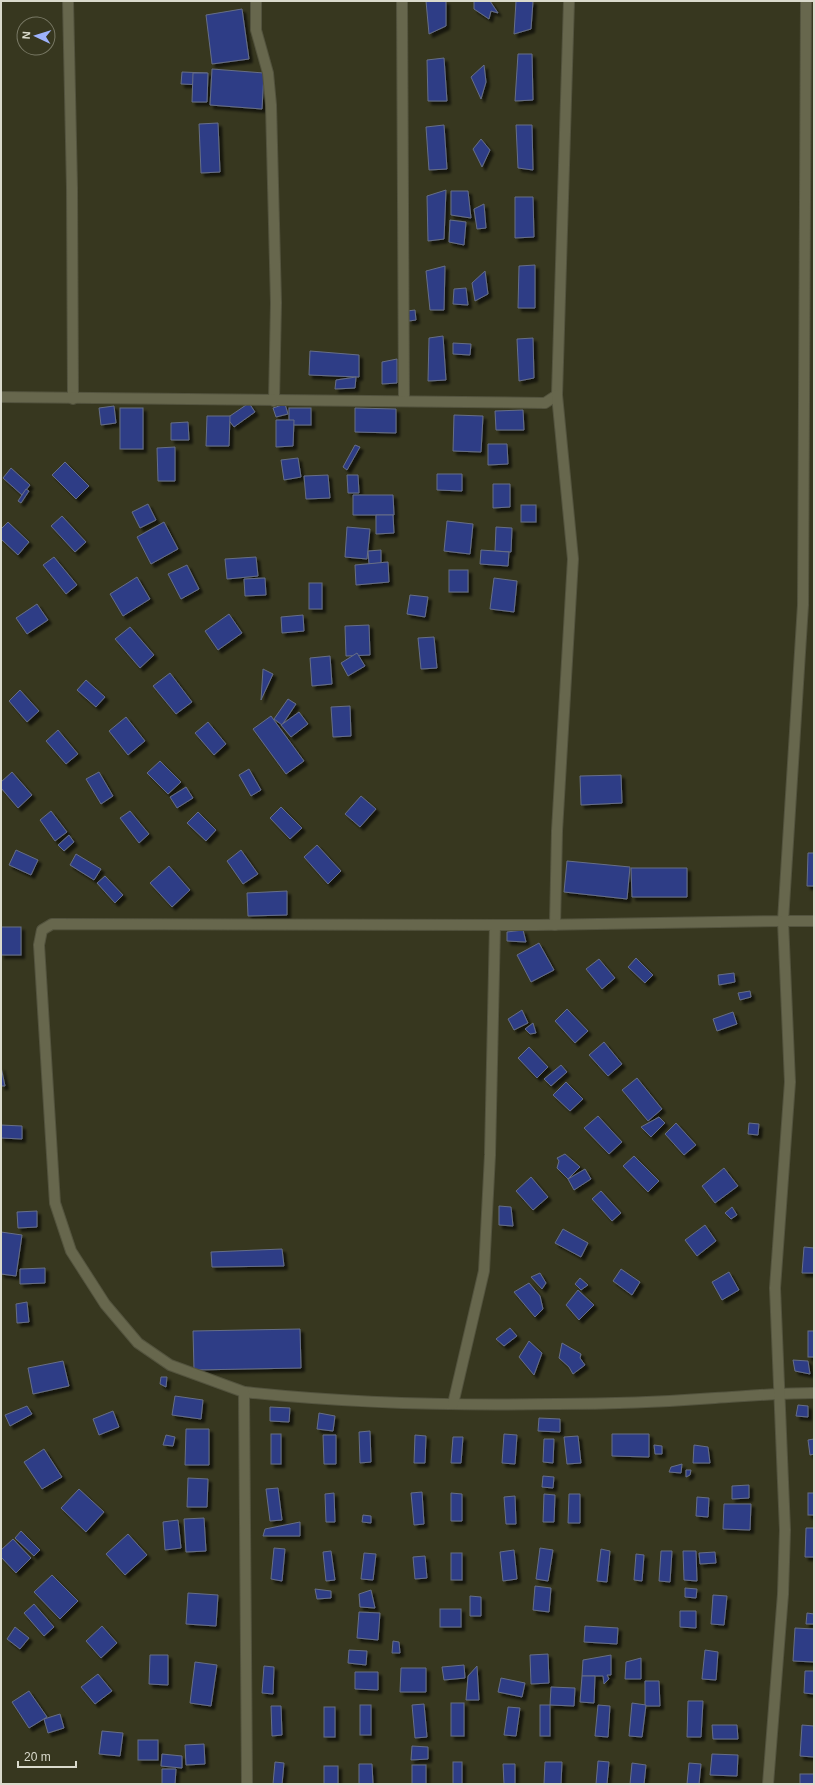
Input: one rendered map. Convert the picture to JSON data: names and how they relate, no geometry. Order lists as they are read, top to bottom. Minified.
{"scale_bar":"20 m","north":"left"}
